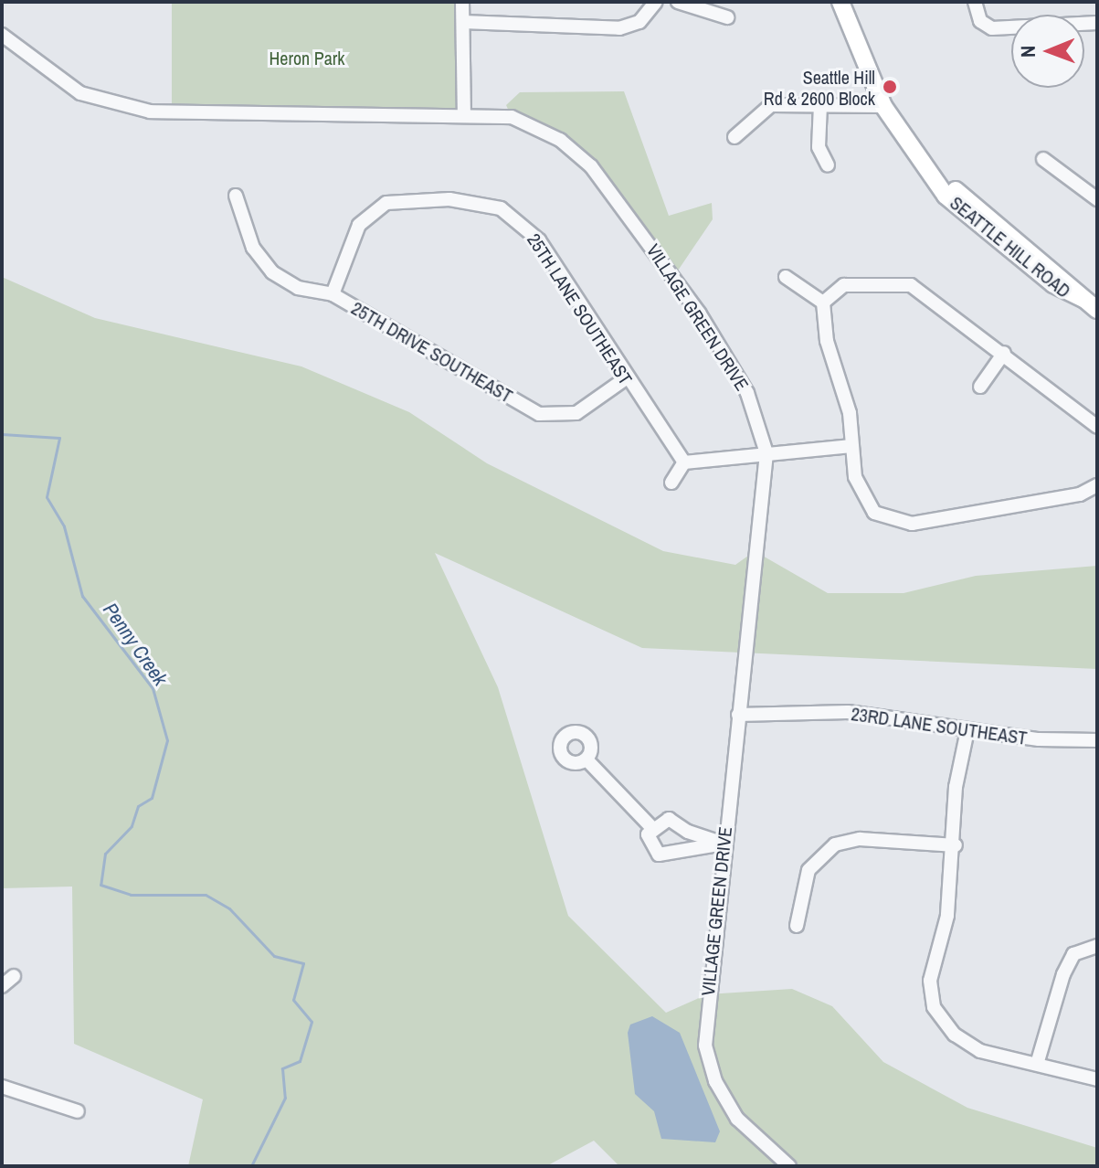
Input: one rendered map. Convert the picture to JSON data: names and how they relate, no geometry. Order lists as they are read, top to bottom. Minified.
{"streets":{"main road":["SEATTLE HILL ROAD"],"street":["25TH LANE SOUTHEAST","VILLAGE GREEN DRIVE","25TH DRIVE SOUTHEAST","23RD LANE SOUTHEAST"]},"crossings":[["25TH LANE SOUTHEAST","25TH DRIVE SOUTHEAST"],["VILLAGE GREEN DRIVE","23RD LANE SOUTHEAST"]],"water":["Penny Creek"],"parks":["Heron Park"],"places":["Seattle Hill Rd & 2600 Block"],"north":"left"}
